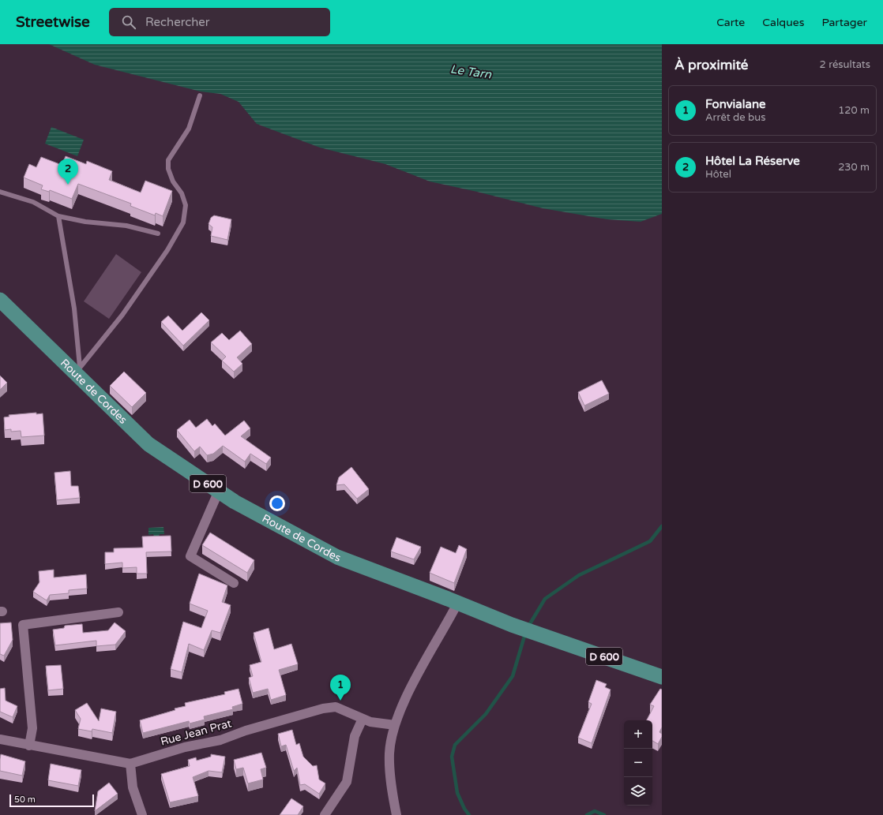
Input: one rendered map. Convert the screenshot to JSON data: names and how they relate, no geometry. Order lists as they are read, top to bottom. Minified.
{"streets":{"main road":["Route de Cordes","D 600"],"street":["Rue Jean Prat"]},"water":["Le Tarn"],"scale_bar":"50 m","page":{"header":"Streetwise","search":"Rechercher","nav":["Carte","Calques","Partager"],"heading":["À proximité","2 résultats"],"list":[{"mark":"1","name":"Fonvialane","note":"Arrêt de bus","value":"120 m"},{"mark":"2","name":"Hôtel La Réserve","note":"Hôtel","value":"230 m"}],"pins":["2","1"],"map_buttons":["+","−"],"scale":"50 m"}}
